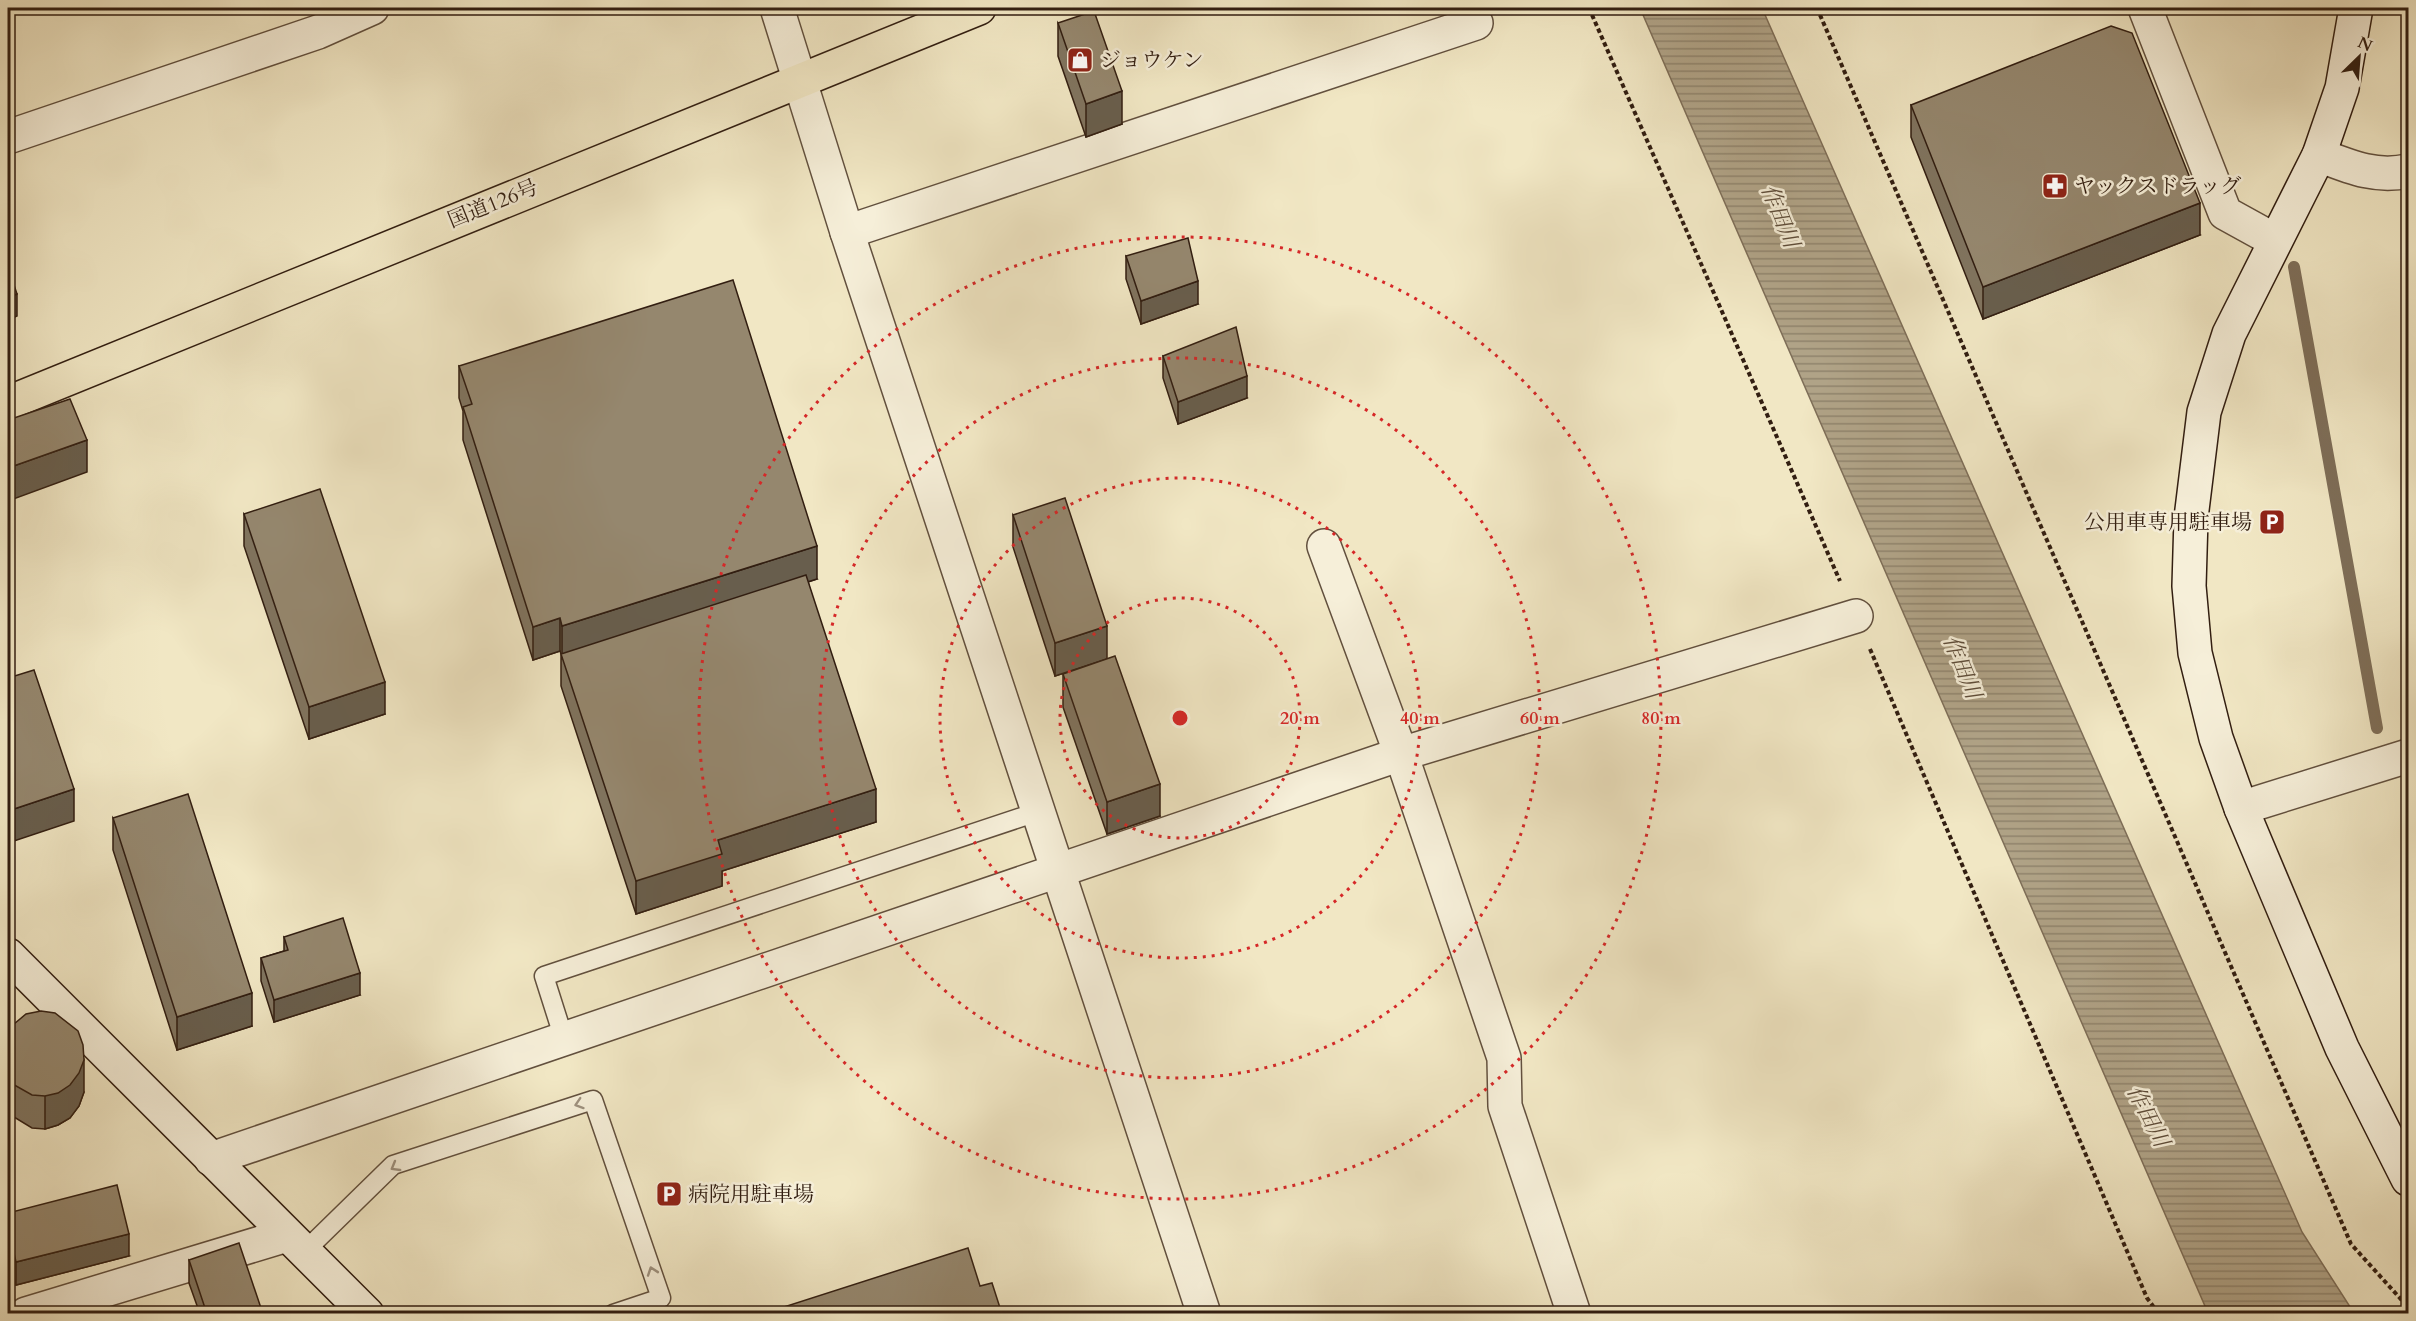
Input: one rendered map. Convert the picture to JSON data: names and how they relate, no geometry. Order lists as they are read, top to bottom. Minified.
{"streets":{"highway":["国道126号"]},"water":["作田川"],"places":{"shop":["ジョウケン"],"pharmacy":["ヤックスドラッグ"],"parking":["公用車専用駐車場","病院用駐車場"]},"north":"top right","rings":["20 m","40 m","60 m","80 m"]}
